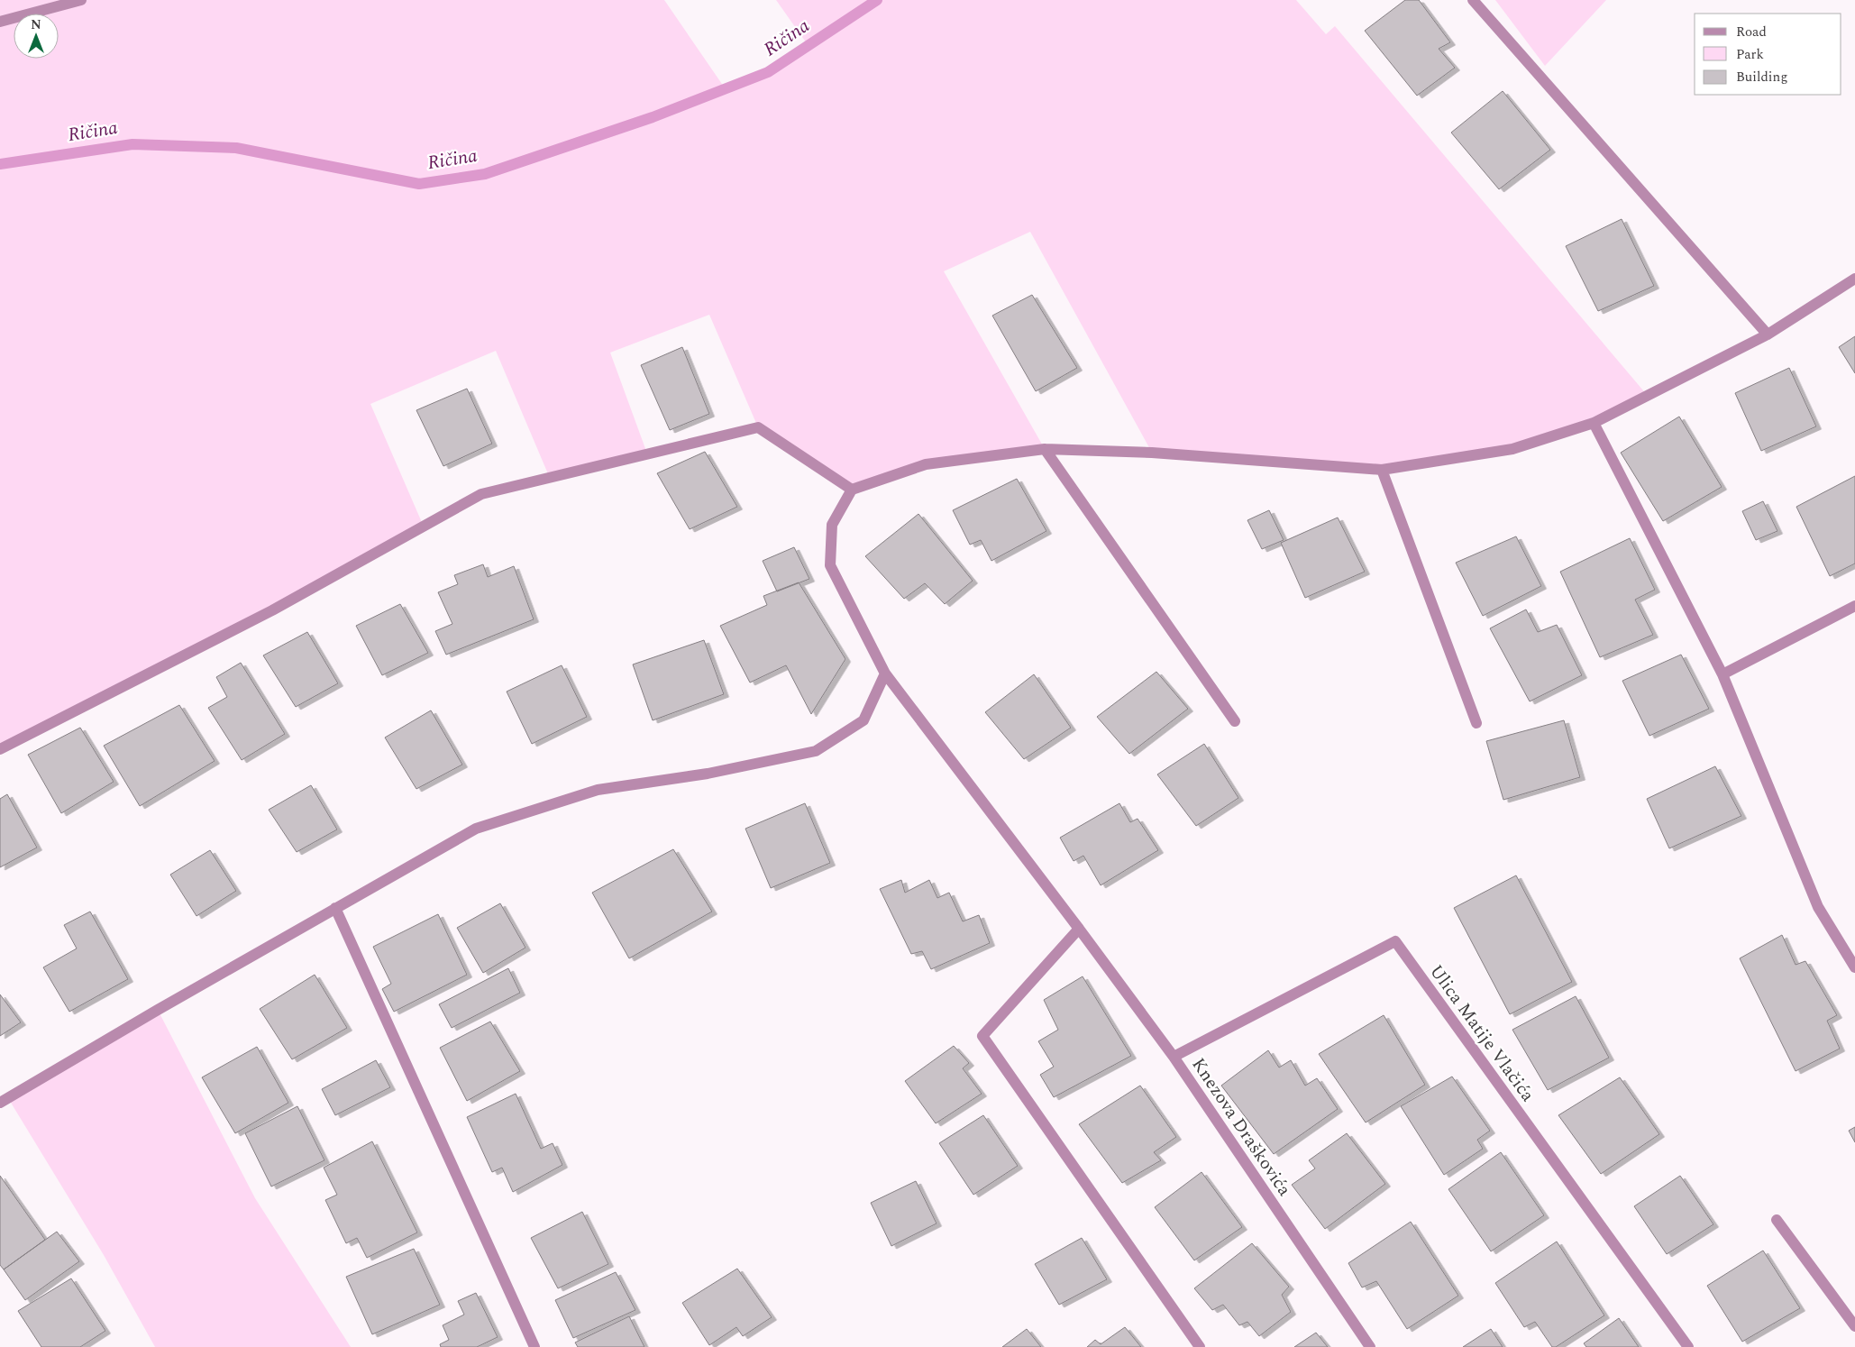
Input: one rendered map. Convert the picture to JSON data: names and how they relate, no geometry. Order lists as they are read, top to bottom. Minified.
{"streets":{"street":["Ulica Matije Vlačića","Knezova Draškovića"]},"crossings":[["Ulica Matije Vlačića","Knezova Draškovića"]],"water":["Ričina"],"legend":["Road","Park","Building"],"north":"top"}
